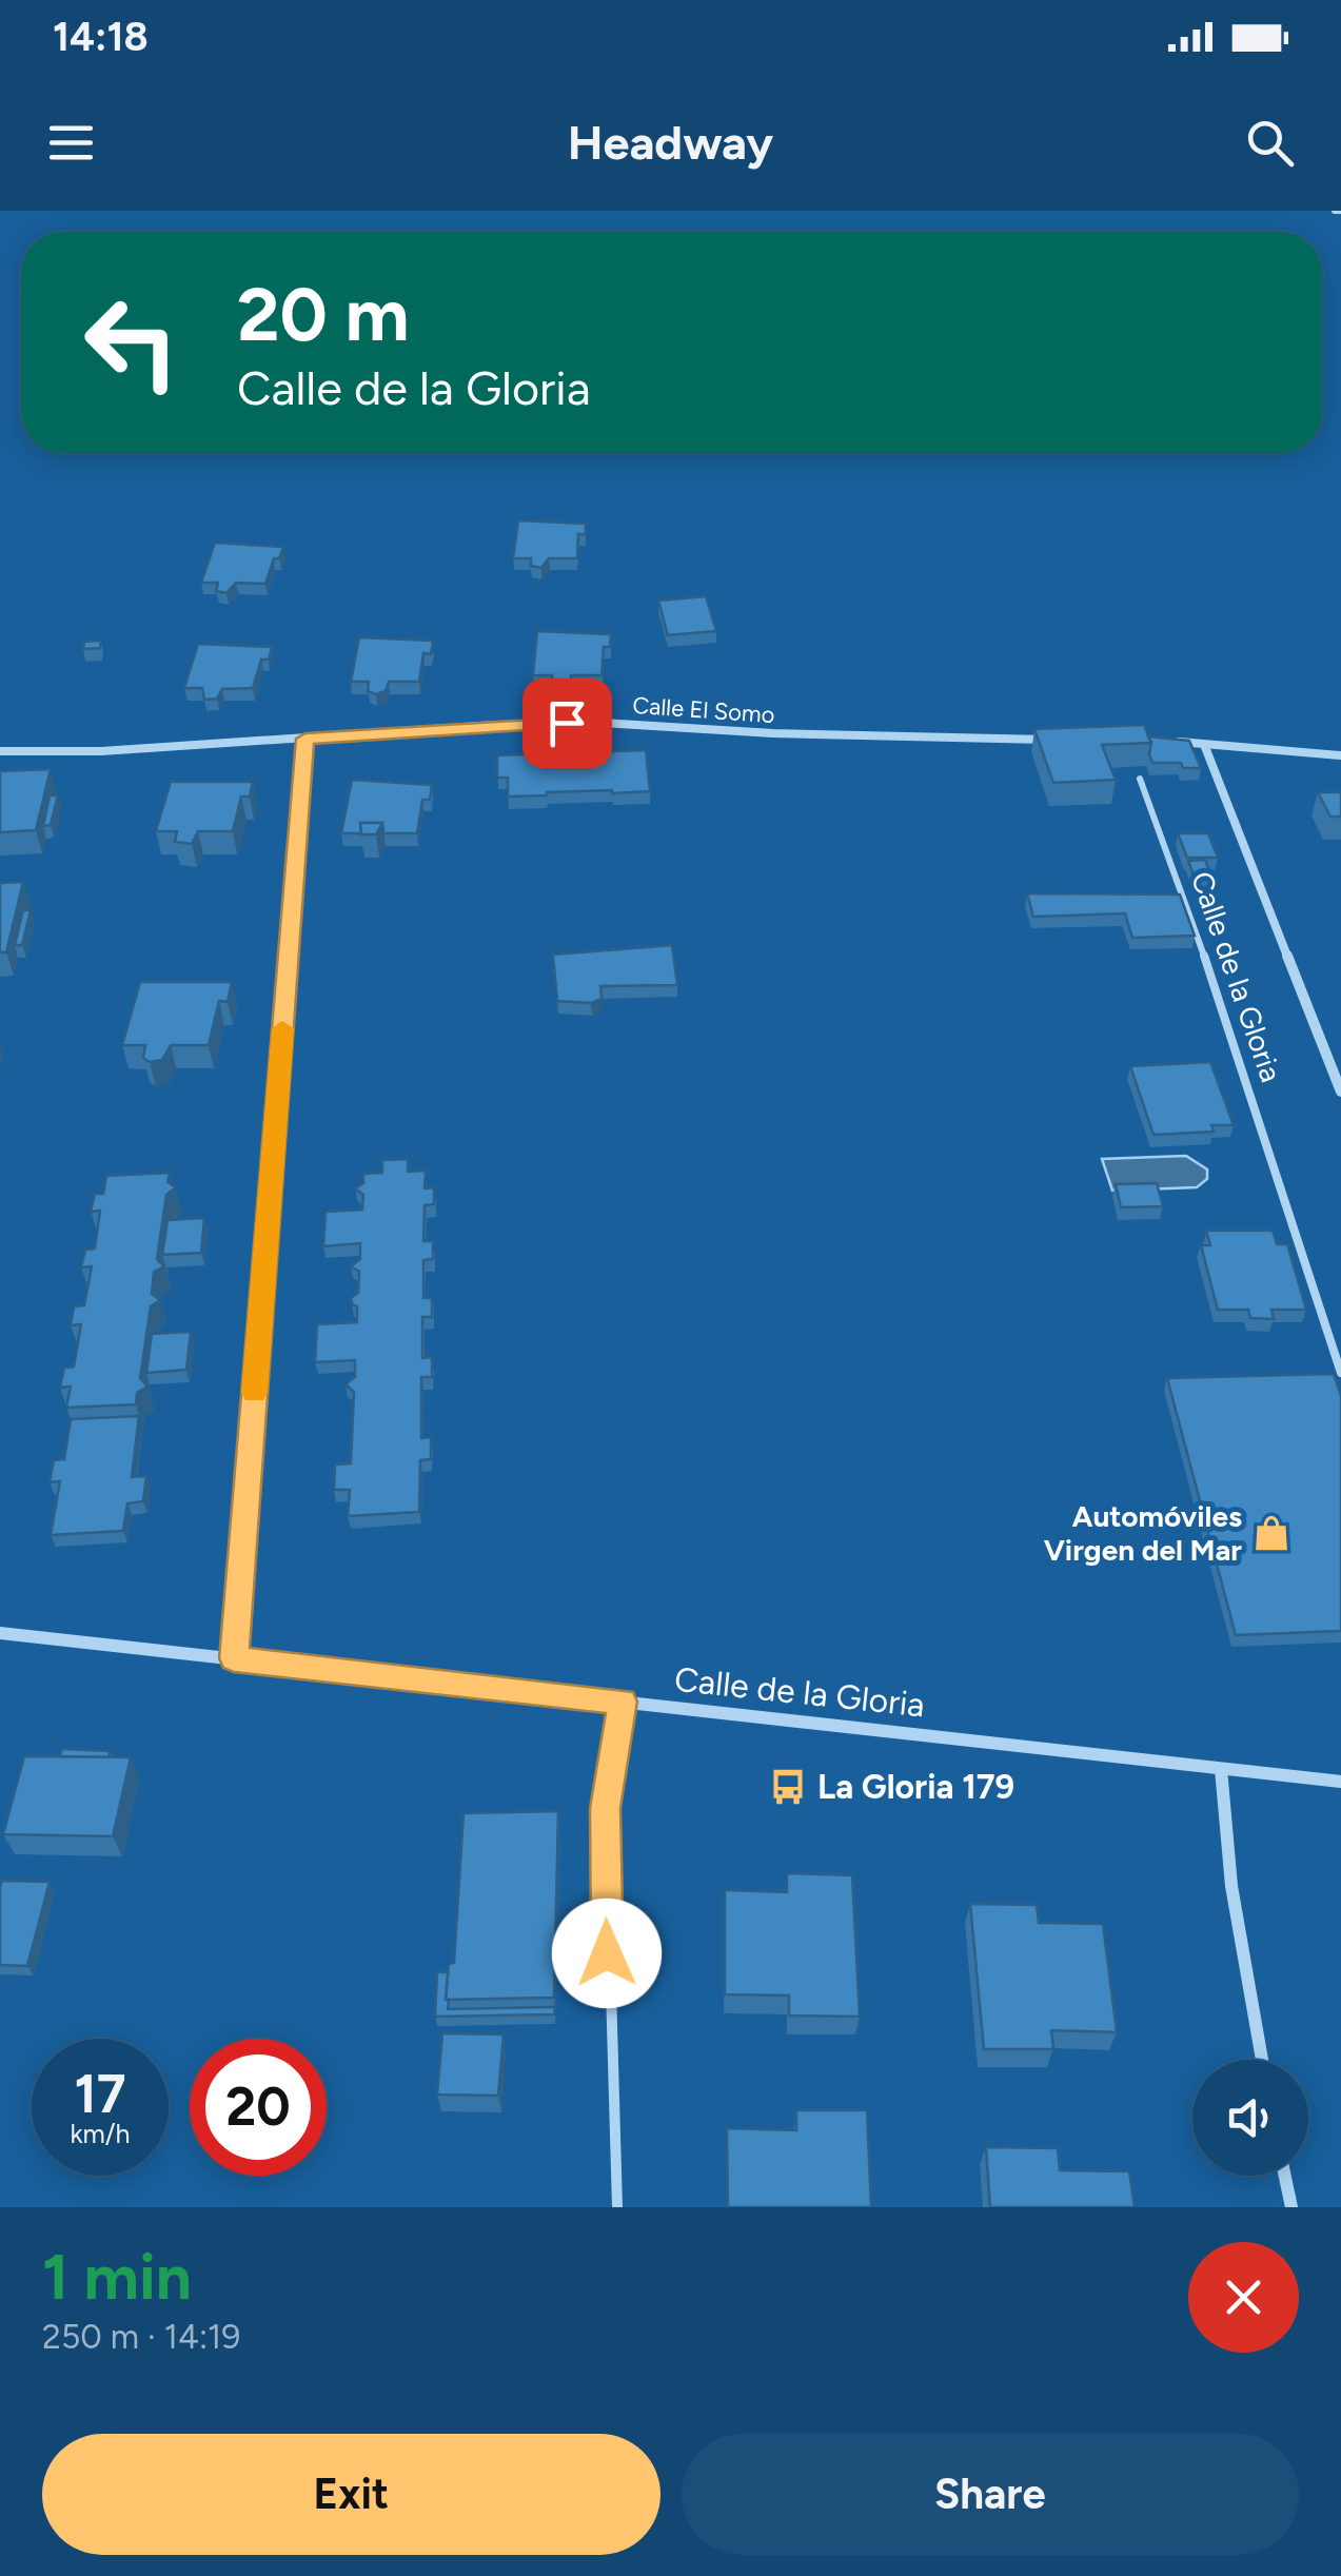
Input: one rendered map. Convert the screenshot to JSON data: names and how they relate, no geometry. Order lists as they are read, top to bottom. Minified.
{"streets":{"street":["Calle El Somo","Calle de la Gloria"]},"places":{"shop":["Automóviles Virgen del Mar"],"bus stop":["La Gloria 179"]},"page":{"status":"14:18","header":"Headway","turn":["20 m","Calle de la Gloria"],"speed":"17 km/h","limit":"20","heading":["1 min","250 m · 14:19"],"buttons":["Exit","Share"]}}
